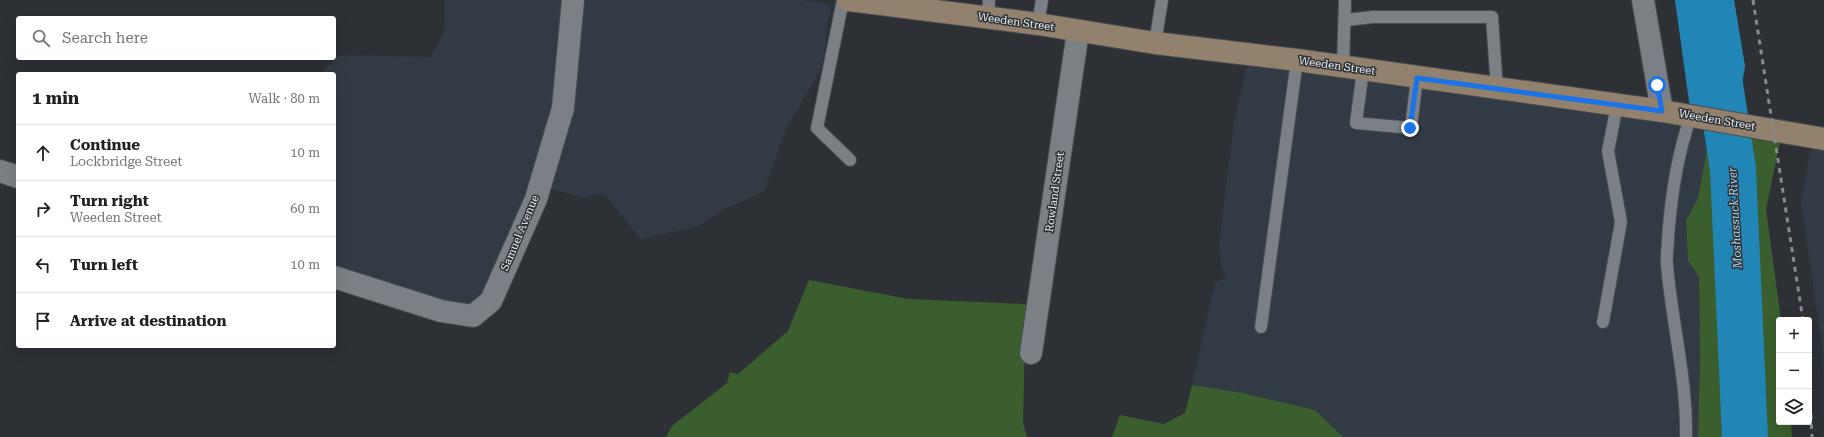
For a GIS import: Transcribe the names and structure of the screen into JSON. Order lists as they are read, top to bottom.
{
  "streets": {
    "main road": ["Weeden Street"],
    "street": ["Rowland Street", "Samuel Avenue"]
  },
  "crossings": [
    ["Weeden Street", "Rowland Street"]
  ],
  "water": ["Moshassuck River"],
  "page": {
    "search": "Search here",
    "heading": ["1 min", "Walk · 80 m"],
    "list": [
      ["Continue", "Lockbridge Street", "10 m"],
      ["Turn right", "Weeden Street", "60 m"],
      ["Turn left", "10 m"],
      "Arrive at destination"
    ],
    "map_buttons": ["+", "−"]
  }
}
